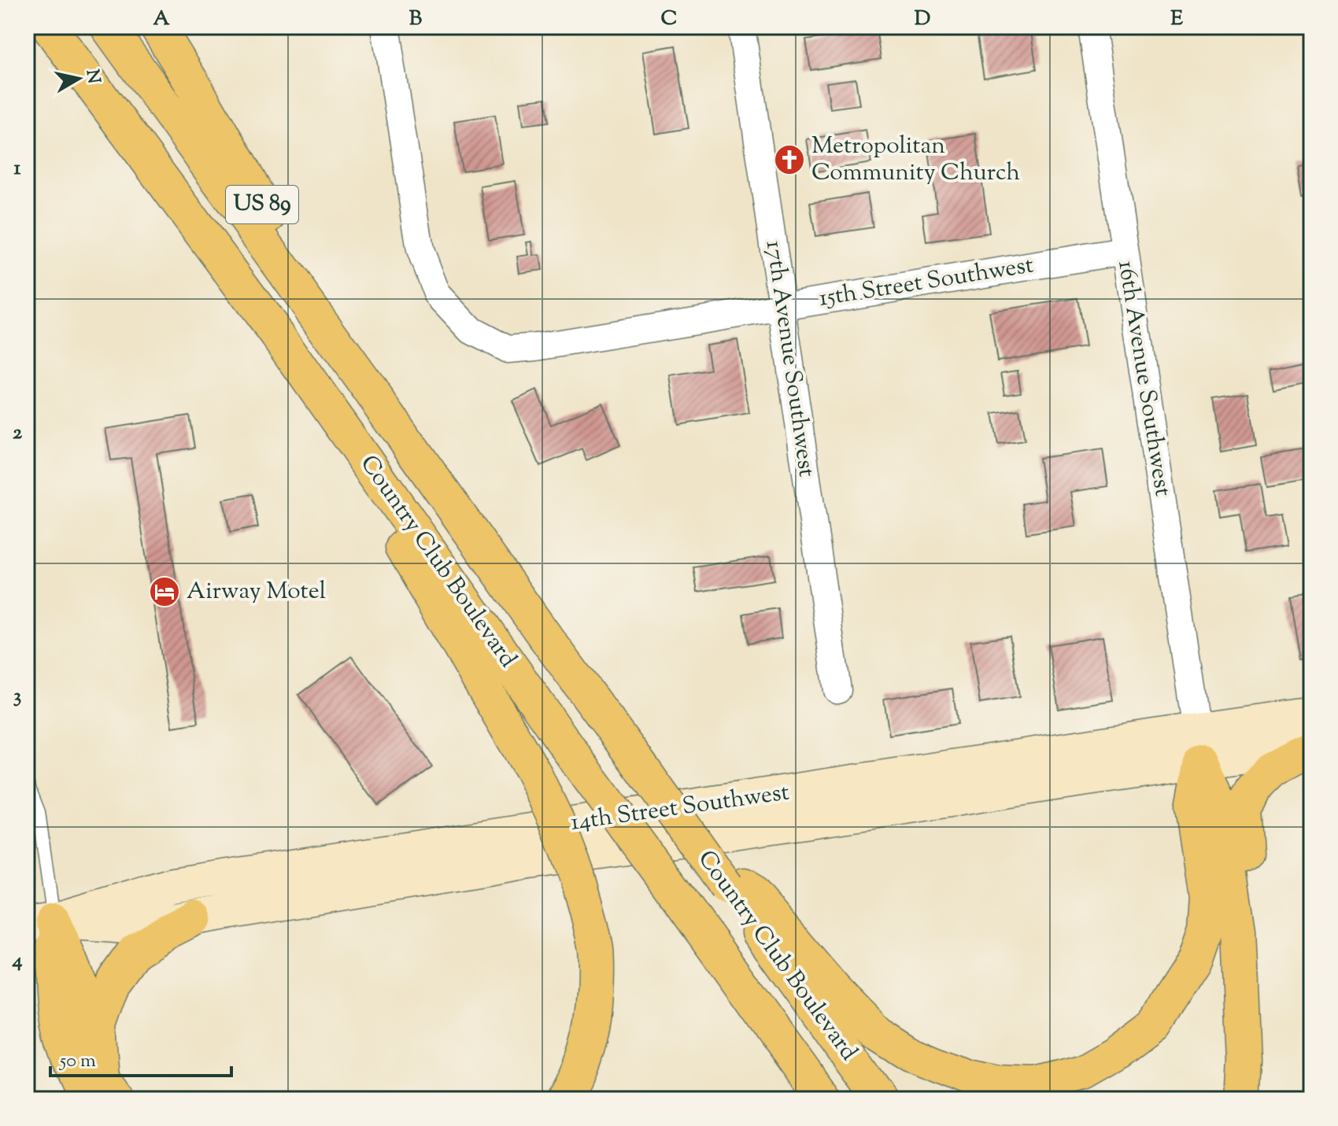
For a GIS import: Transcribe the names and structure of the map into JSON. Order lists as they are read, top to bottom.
{
  "streets": {
    "highway": ["US 89", "Country Club Boulevard"],
    "street": [
      "15th Street Southwest",
      "17th Avenue Southwest",
      "16th Avenue Southwest",
      "14th Street Southwest"
    ]
  },
  "crossings": [
    ["US 89", "Country Club Boulevard"],
    ["15th Street Southwest", "17th Avenue Southwest"],
    ["15th Street Southwest", "16th Avenue Southwest"],
    ["16th Avenue Southwest", "14th Street Southwest"]
  ],
  "places": {
    "church": ["Metropolitan Community Church"],
    "hotel": ["Airway Motel"]
  },
  "scale_bar": "50 m",
  "north": "right",
  "grid": {
    "columns": [
      "A",
      "B",
      "C",
      "D",
      "E"
    ],
    "rows": [
      "1",
      "2",
      "3",
      "4"
    ]
  }
}
